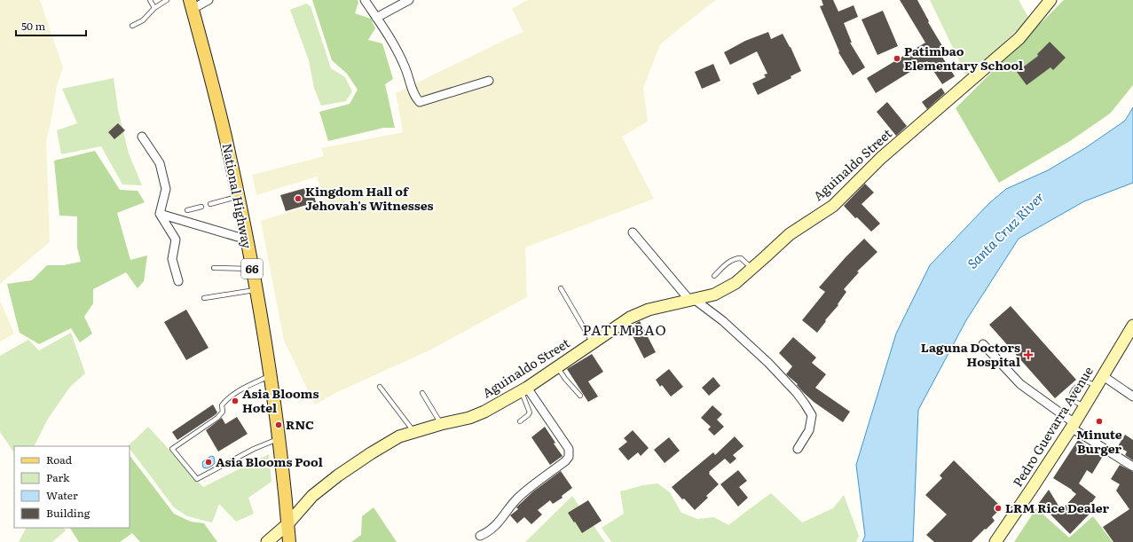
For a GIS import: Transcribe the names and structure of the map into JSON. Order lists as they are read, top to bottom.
{
  "streets": {
    "main road": ["National Highway", "66"],
    "street": ["Aguinaldo Street", "Pedro Guevarra Avenue"]
  },
  "crossings": [
    ["Aguinaldo Street", "National Highway"]
  ],
  "districts": ["PATIMBAO"],
  "water": ["Santa Cruz River"],
  "places": {
    "other": [
      "Patimbao Elementary School",
      "Kingdom Hall of Jehovah's Witnesses",
      "Asia Blooms Hotel",
      "Minute Burger",
      "RNC",
      "Asia Blooms Pool",
      "LRM Rice Dealer"
    ],
    "health": ["Laguna Doctors Hospital"]
  },
  "legend": [
    "Road",
    "Park",
    "Water",
    "Building"
  ],
  "scale_bar": "50 m"
}
